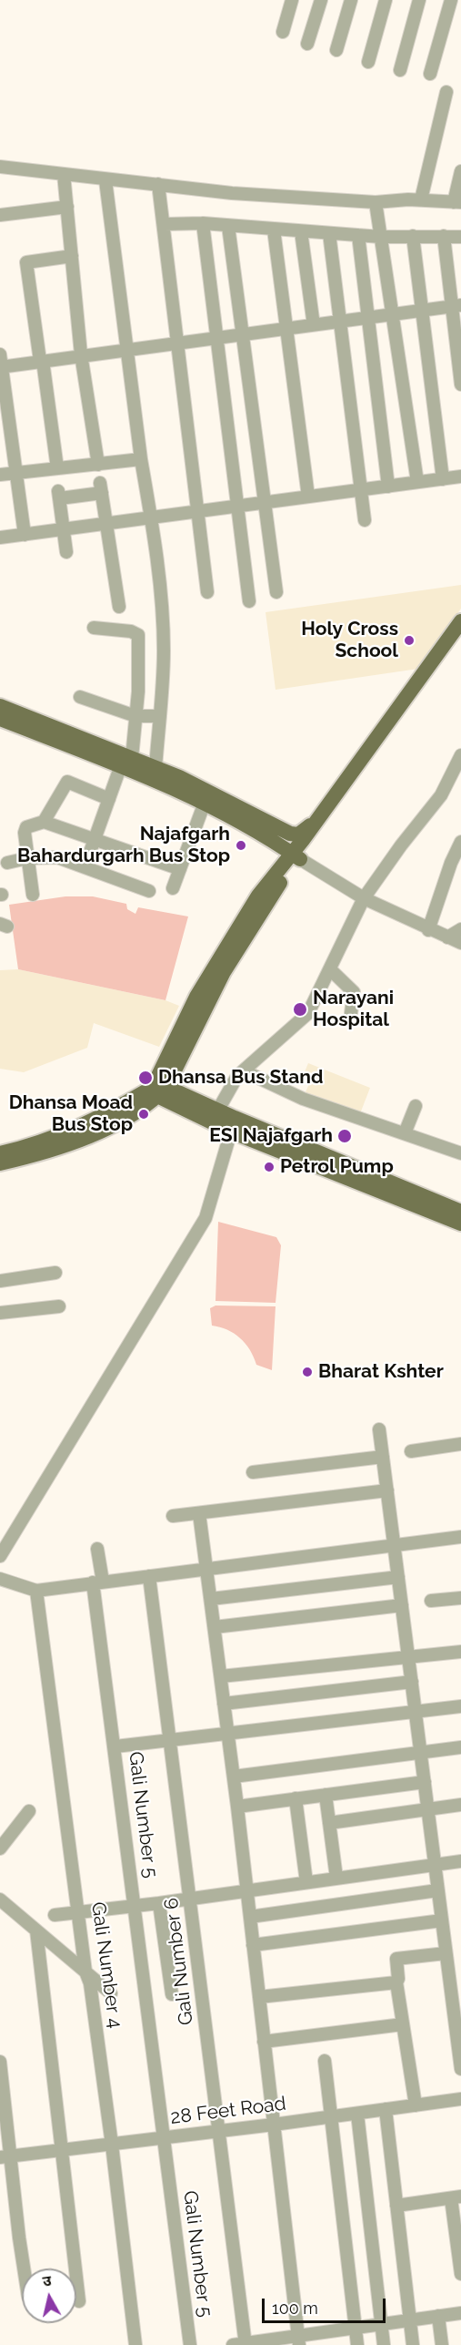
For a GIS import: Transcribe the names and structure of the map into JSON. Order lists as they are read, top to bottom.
{
  "streets": {
    "street": [
      "Gali Number 5",
      "Gali Number 6",
      "Gali Number 4",
      "28 Feet Road"
    ]
  },
  "crossings": [
    ["Gali Number 5", "28 Feet Road"],
    ["Gali Number 6", "28 Feet Road"],
    ["Gali Number 4", "28 Feet Road"]
  ],
  "places": [
    "Holy Cross School",
    "Najafgarh Bahardurgarh Bus Stop",
    "Narayani Hospital",
    "Dhansa Bus Stand",
    "Dhansa Moad Bus Stop",
    "ESI Najafgarh",
    "Petrol Pump",
    "Bharat Kshter"
  ],
  "scale_bar": "100 m",
  "north": "top"
}
